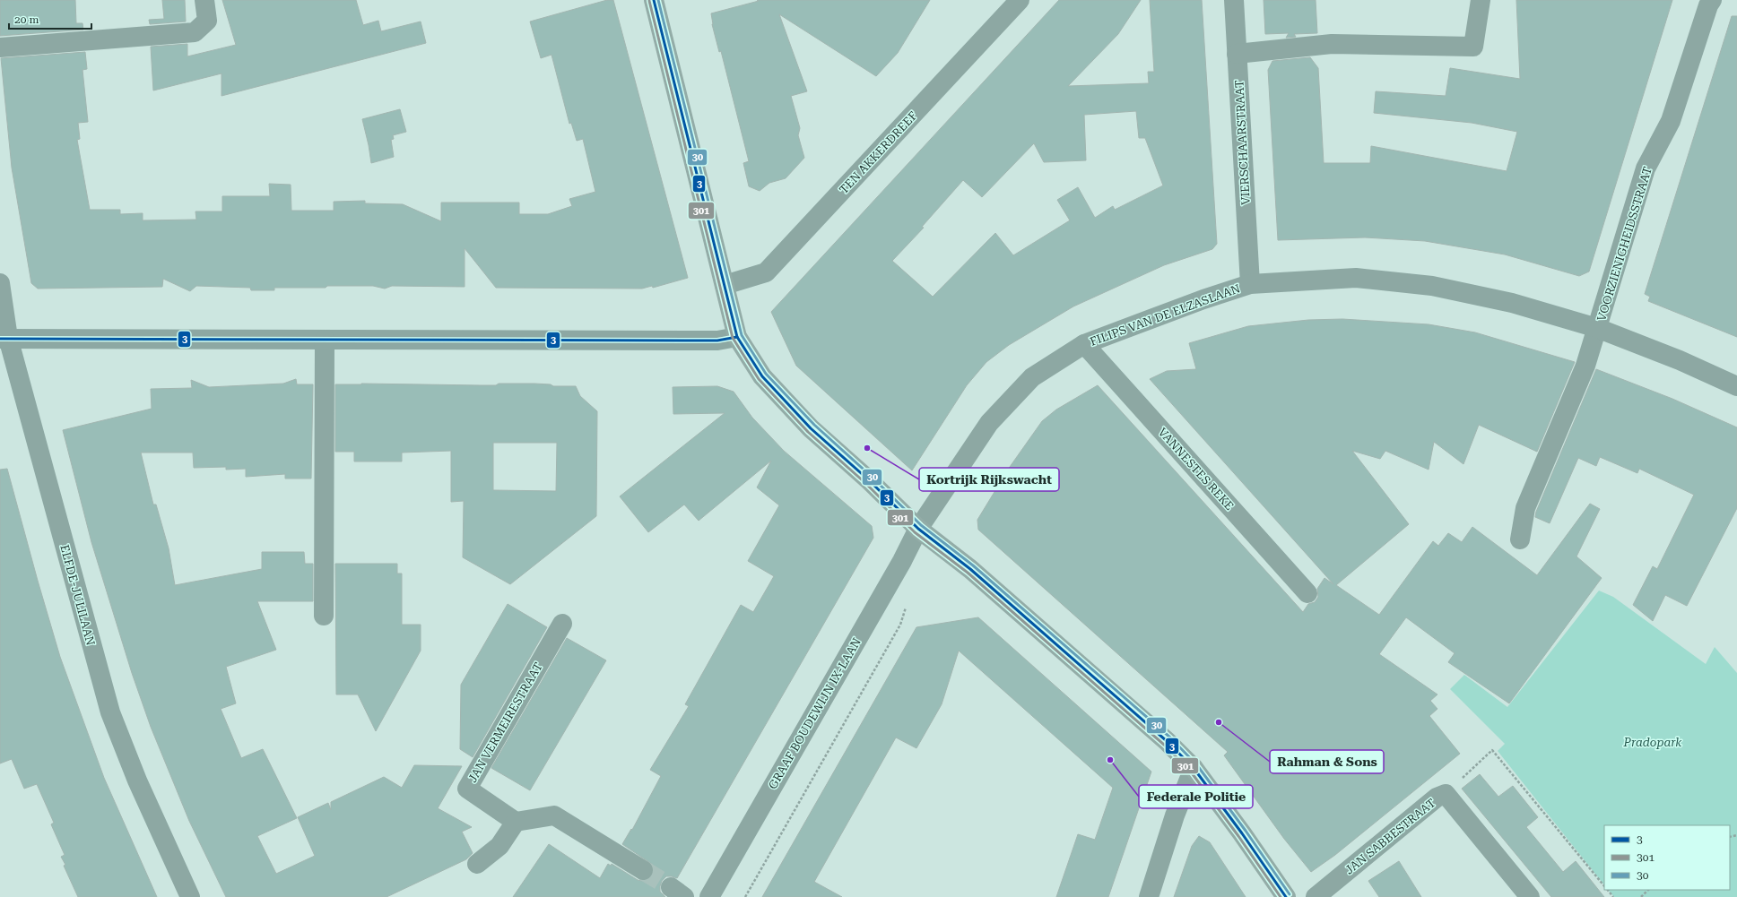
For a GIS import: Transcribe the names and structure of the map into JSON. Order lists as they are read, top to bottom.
{
  "streets": {
    "street": [
      "VIERSCHAARSTRAAT",
      "TEN AKKERDREEF",
      "VOORZIENIGHEIDSSTRAAT",
      "FILIPS VAN DE ELZASLAAN",
      "VANNESTES REKE",
      "ELFDE-JULILAAN",
      "GRAAF BOUDEWIJN IX-LAAN",
      "JAN VERMEIRESTRAAT",
      "JAN SABBESTRAAT"
    ]
  },
  "crossings": [
    ["VIERSCHAARSTRAAT", "FILIPS VAN DE ELZASLAAN"],
    ["VOORZIENIGHEIDSSTRAAT", "FILIPS VAN DE ELZASLAAN"],
    ["FILIPS VAN DE ELZASLAAN", "VANNESTES REKE"],
    ["FILIPS VAN DE ELZASLAAN", "GRAAF BOUDEWIJN IX-LAAN"]
  ],
  "parks": ["Pradopark"],
  "places": ["Kortrijk Rijkswacht", "Rahman & Sons", "Federale Politie"],
  "lines": ["transit line 3", "transit line 30", "transit line 301"],
  "legend": ["3", "301", "30"],
  "scale_bar": "20 m"
}
